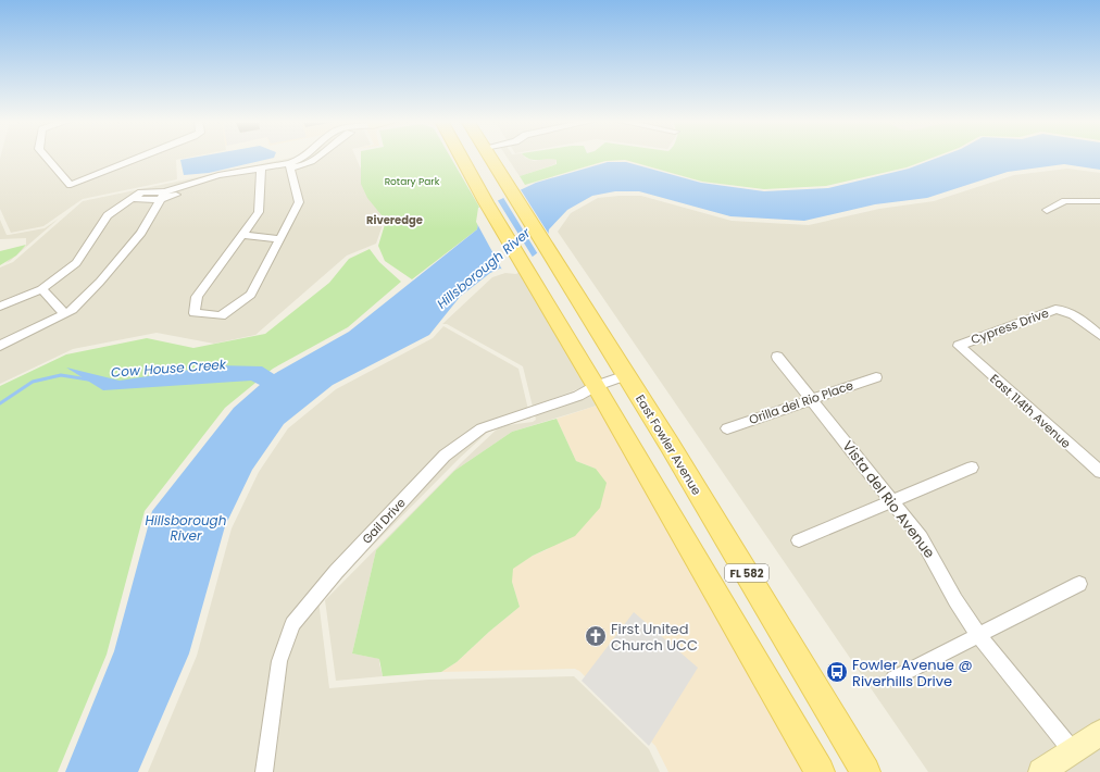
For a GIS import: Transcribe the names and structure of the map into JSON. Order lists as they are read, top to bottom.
{
  "streets": {
    "main road": ["East Fowler Avenue", "FL 582"],
    "street": [
      "Cypress Drive",
      "Orilla del Rio Place",
      "East 114th Avenue",
      "Vista del Rio Avenue",
      "Gail Drive"
    ]
  },
  "crossings": [
    ["Cypress Drive", "East 114th Avenue"],
    ["Orilla del Rio Place", "Vista del Rio Avenue"],
    ["East Fowler Avenue", "Gail Drive"],
    ["Gail Drive", "FL 582"]
  ],
  "districts": ["Riveredge"],
  "water": ["Hillsborough River", "Cow House Creek"],
  "parks": ["Rotary Park"],
  "places": {
    "church": ["First United Church UCC"],
    "bus stop": ["Fowler Avenue @ Riverhills Drive"]
  }
}
